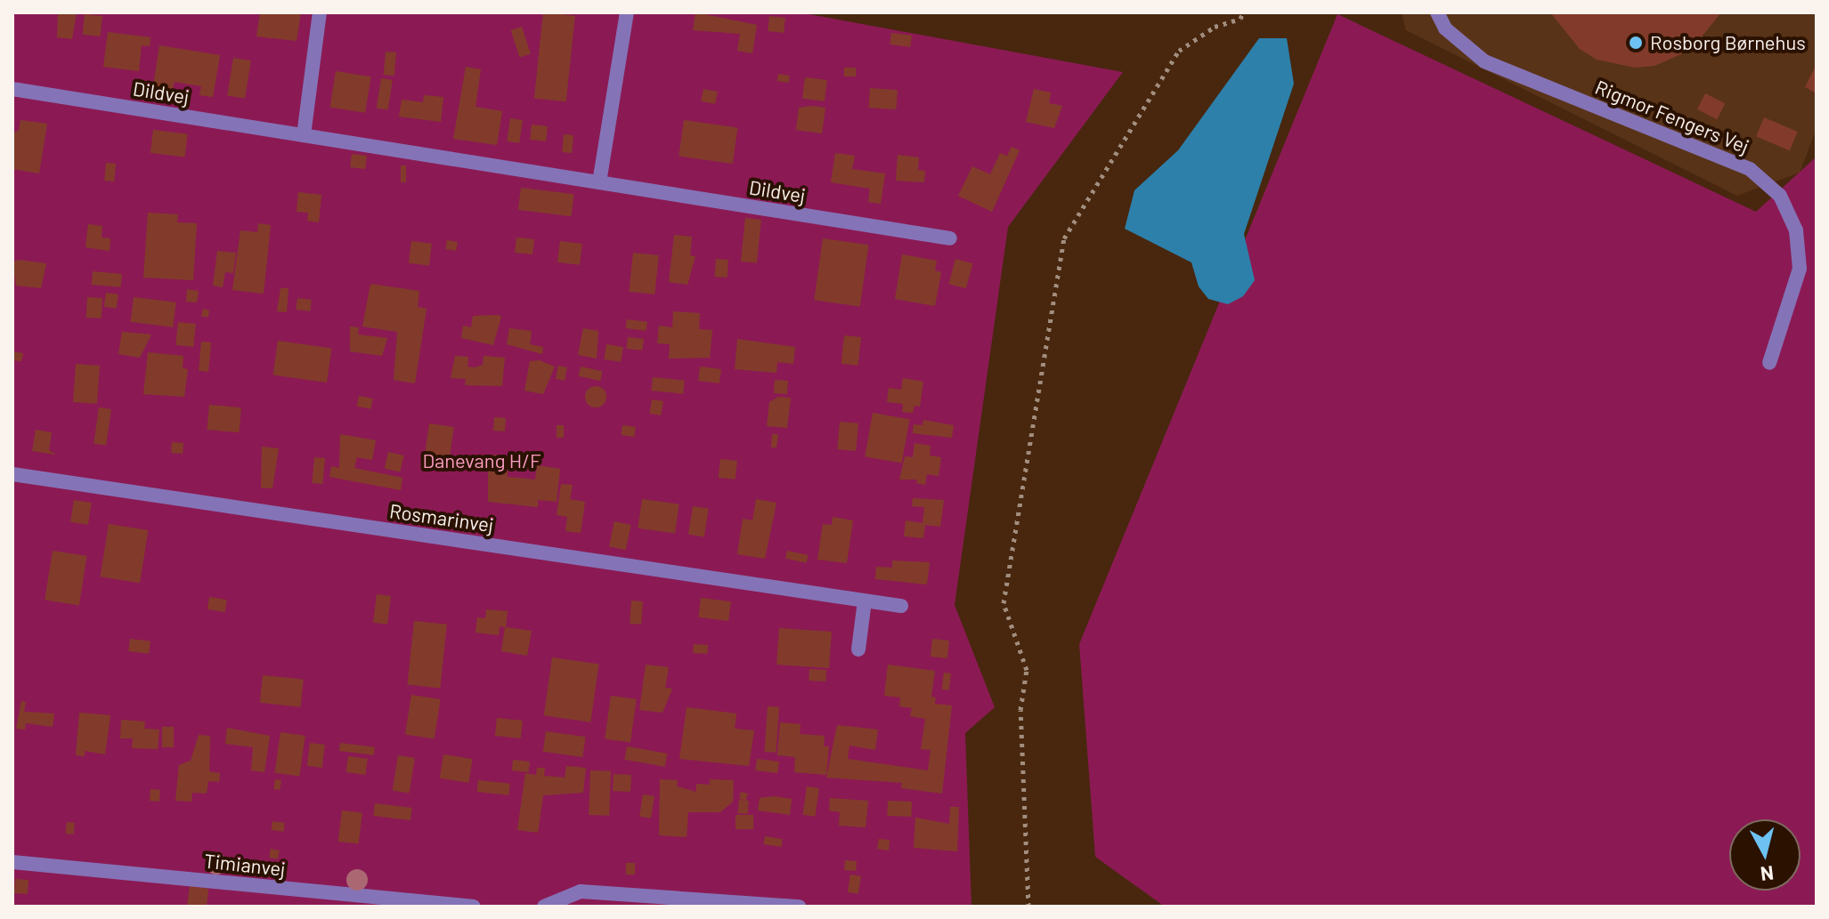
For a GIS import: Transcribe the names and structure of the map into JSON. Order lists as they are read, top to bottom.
{
  "streets": {
    "street": [
      "Dildvej",
      "Rigmor Fengers Vej",
      "Rosmarinvej",
      "Timianvej"
    ]
  },
  "parks": ["Danevang H/F"],
  "places": ["Rosborg Børnehus"],
  "north": "bottom"
}
